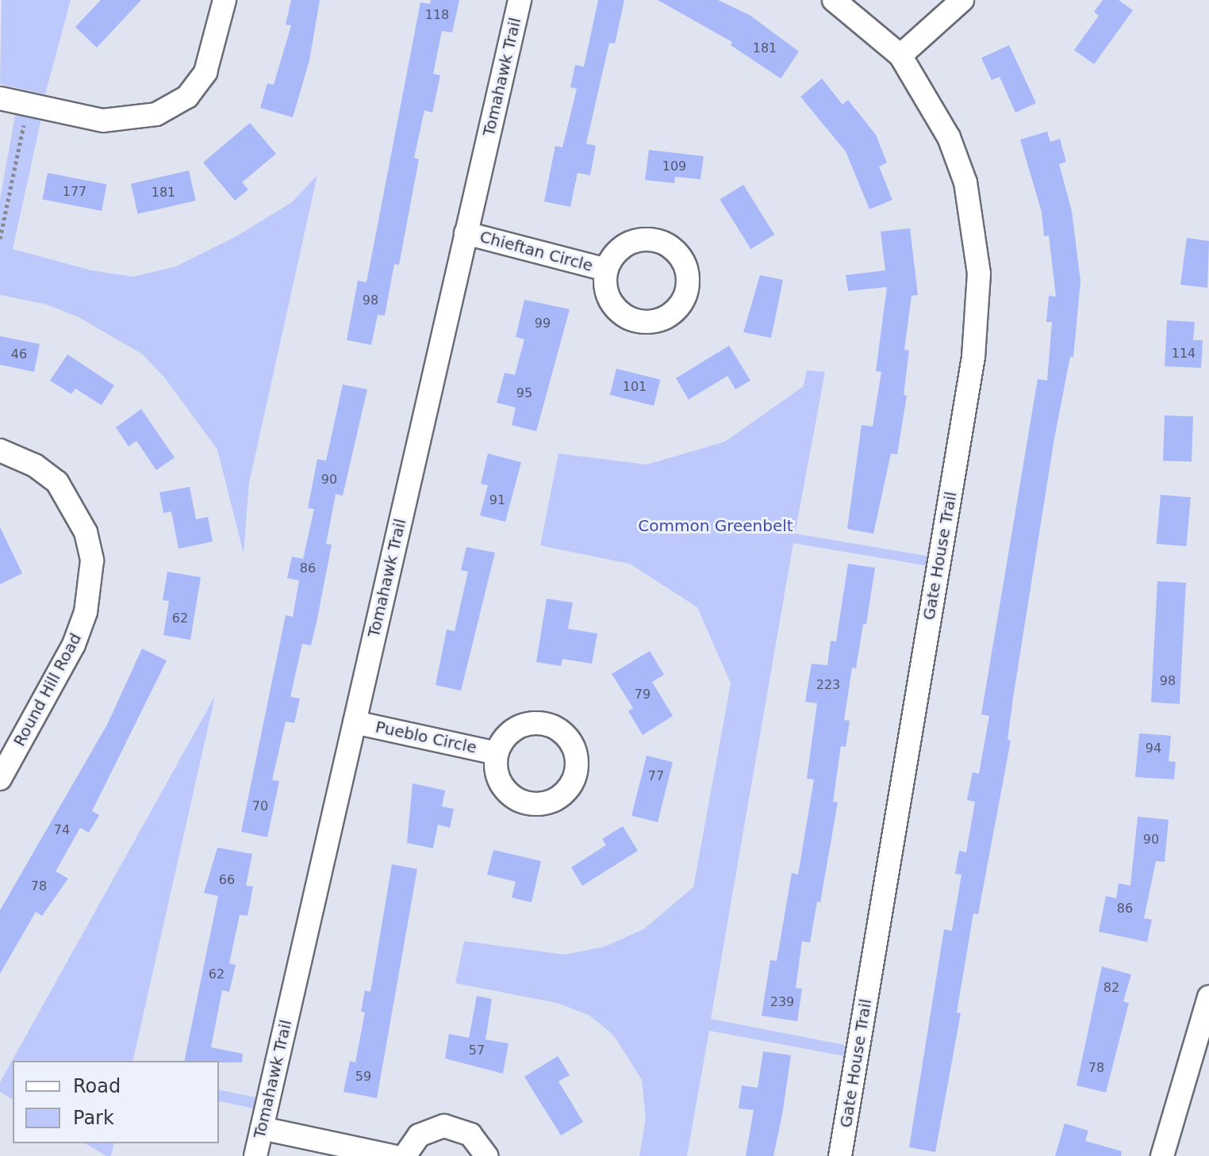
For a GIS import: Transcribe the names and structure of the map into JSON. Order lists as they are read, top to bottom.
{
  "streets": {
    "street": [
      "Tomahawk Trail",
      "Chieftan Circle",
      "Gate House Trail",
      "Round Hill Road",
      "Pueblo Circle"
    ]
  },
  "crossings": [
    ["Tomahawk Trail", "Chieftan Circle"],
    ["Tomahawk Trail", "Pueblo Circle"]
  ],
  "parks": ["Common Greenbelt"],
  "house_numbers": [
    "118",
    "181",
    "109",
    "177",
    "181",
    "98",
    "99",
    "114",
    "46",
    "101",
    "95",
    "90",
    "91",
    "86",
    "62",
    "98",
    "223",
    "79",
    "94",
    "77",
    "70",
    "74",
    "90",
    "66",
    "78",
    "86",
    "62",
    "82",
    "239",
    "57",
    "78",
    "59"
  ],
  "legend": ["Road", "Park"]
}
